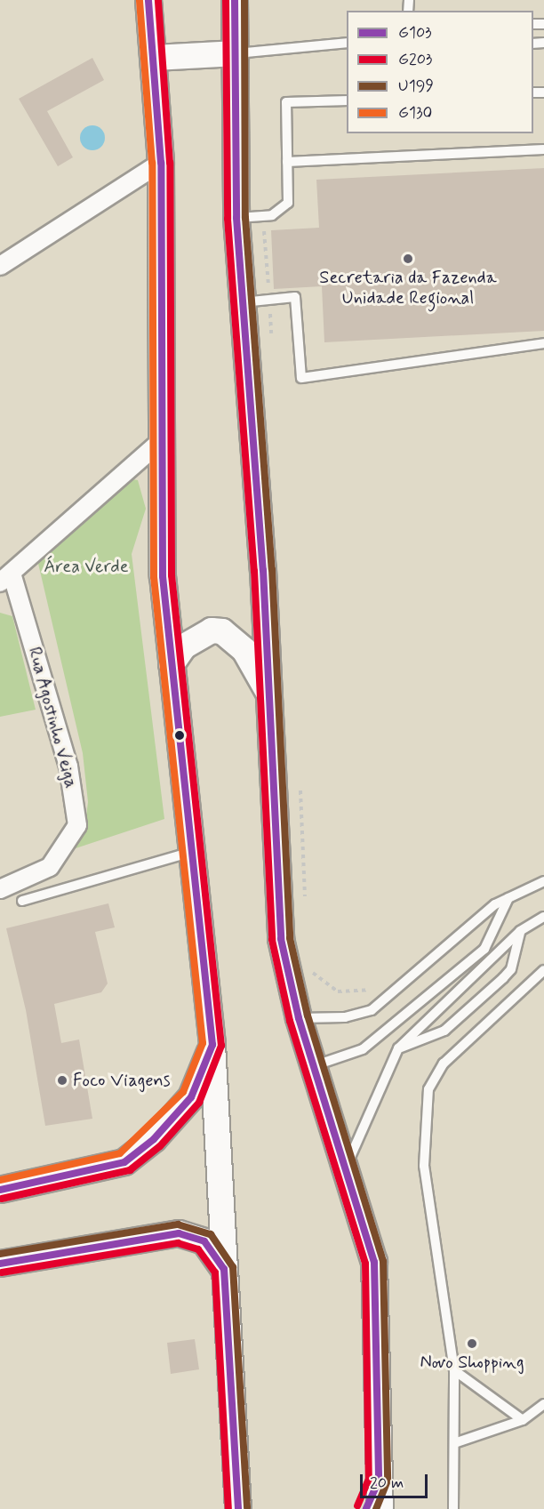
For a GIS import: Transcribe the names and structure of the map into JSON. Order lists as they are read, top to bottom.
{
  "streets": {
    "street": ["Rua Agostinho Veiga"]
  },
  "parks": ["Área Verde"],
  "places": ["Secretaria da Fazenda Unidade Regional", "Foco Viagens", "Novo Shopping"],
  "lines": [
    "transit line G103",
    "transit line G203",
    "transit line U199",
    "transit line G130"
  ],
  "legend": [
    "G103",
    "G203",
    "U199",
    "G130"
  ],
  "scale_bar": "20 m"
}
